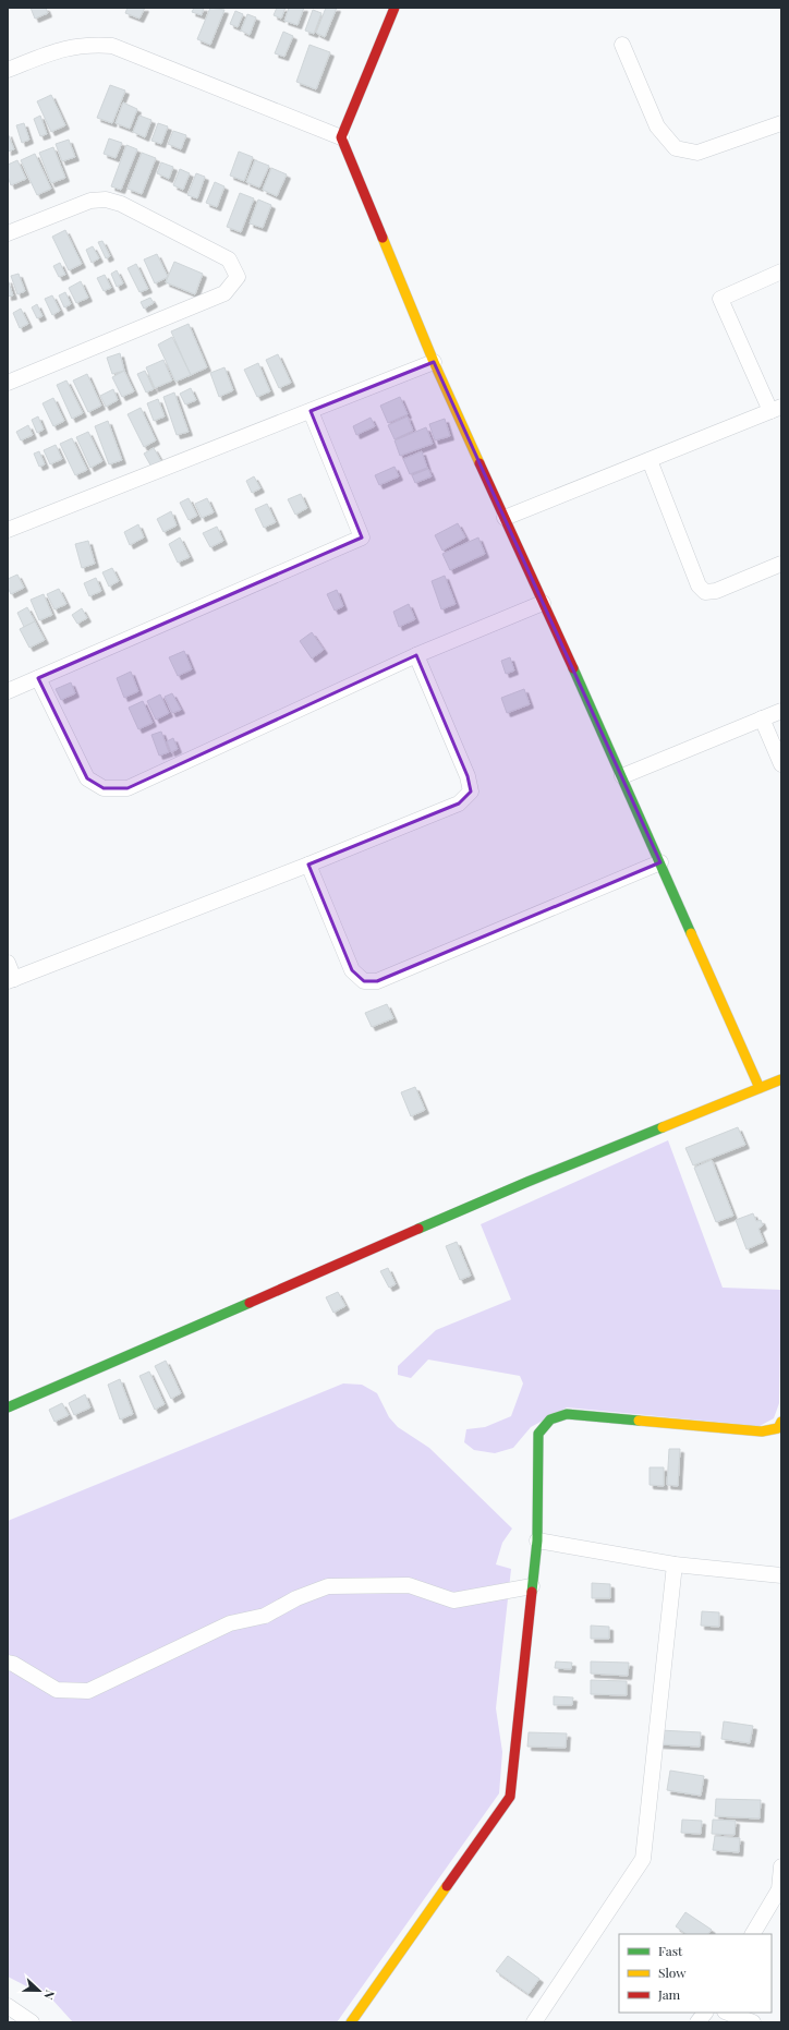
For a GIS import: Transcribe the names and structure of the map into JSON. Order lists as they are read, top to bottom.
{
  "legend": ["Fast", "Slow", "Jam"],
  "north": "right"
}
